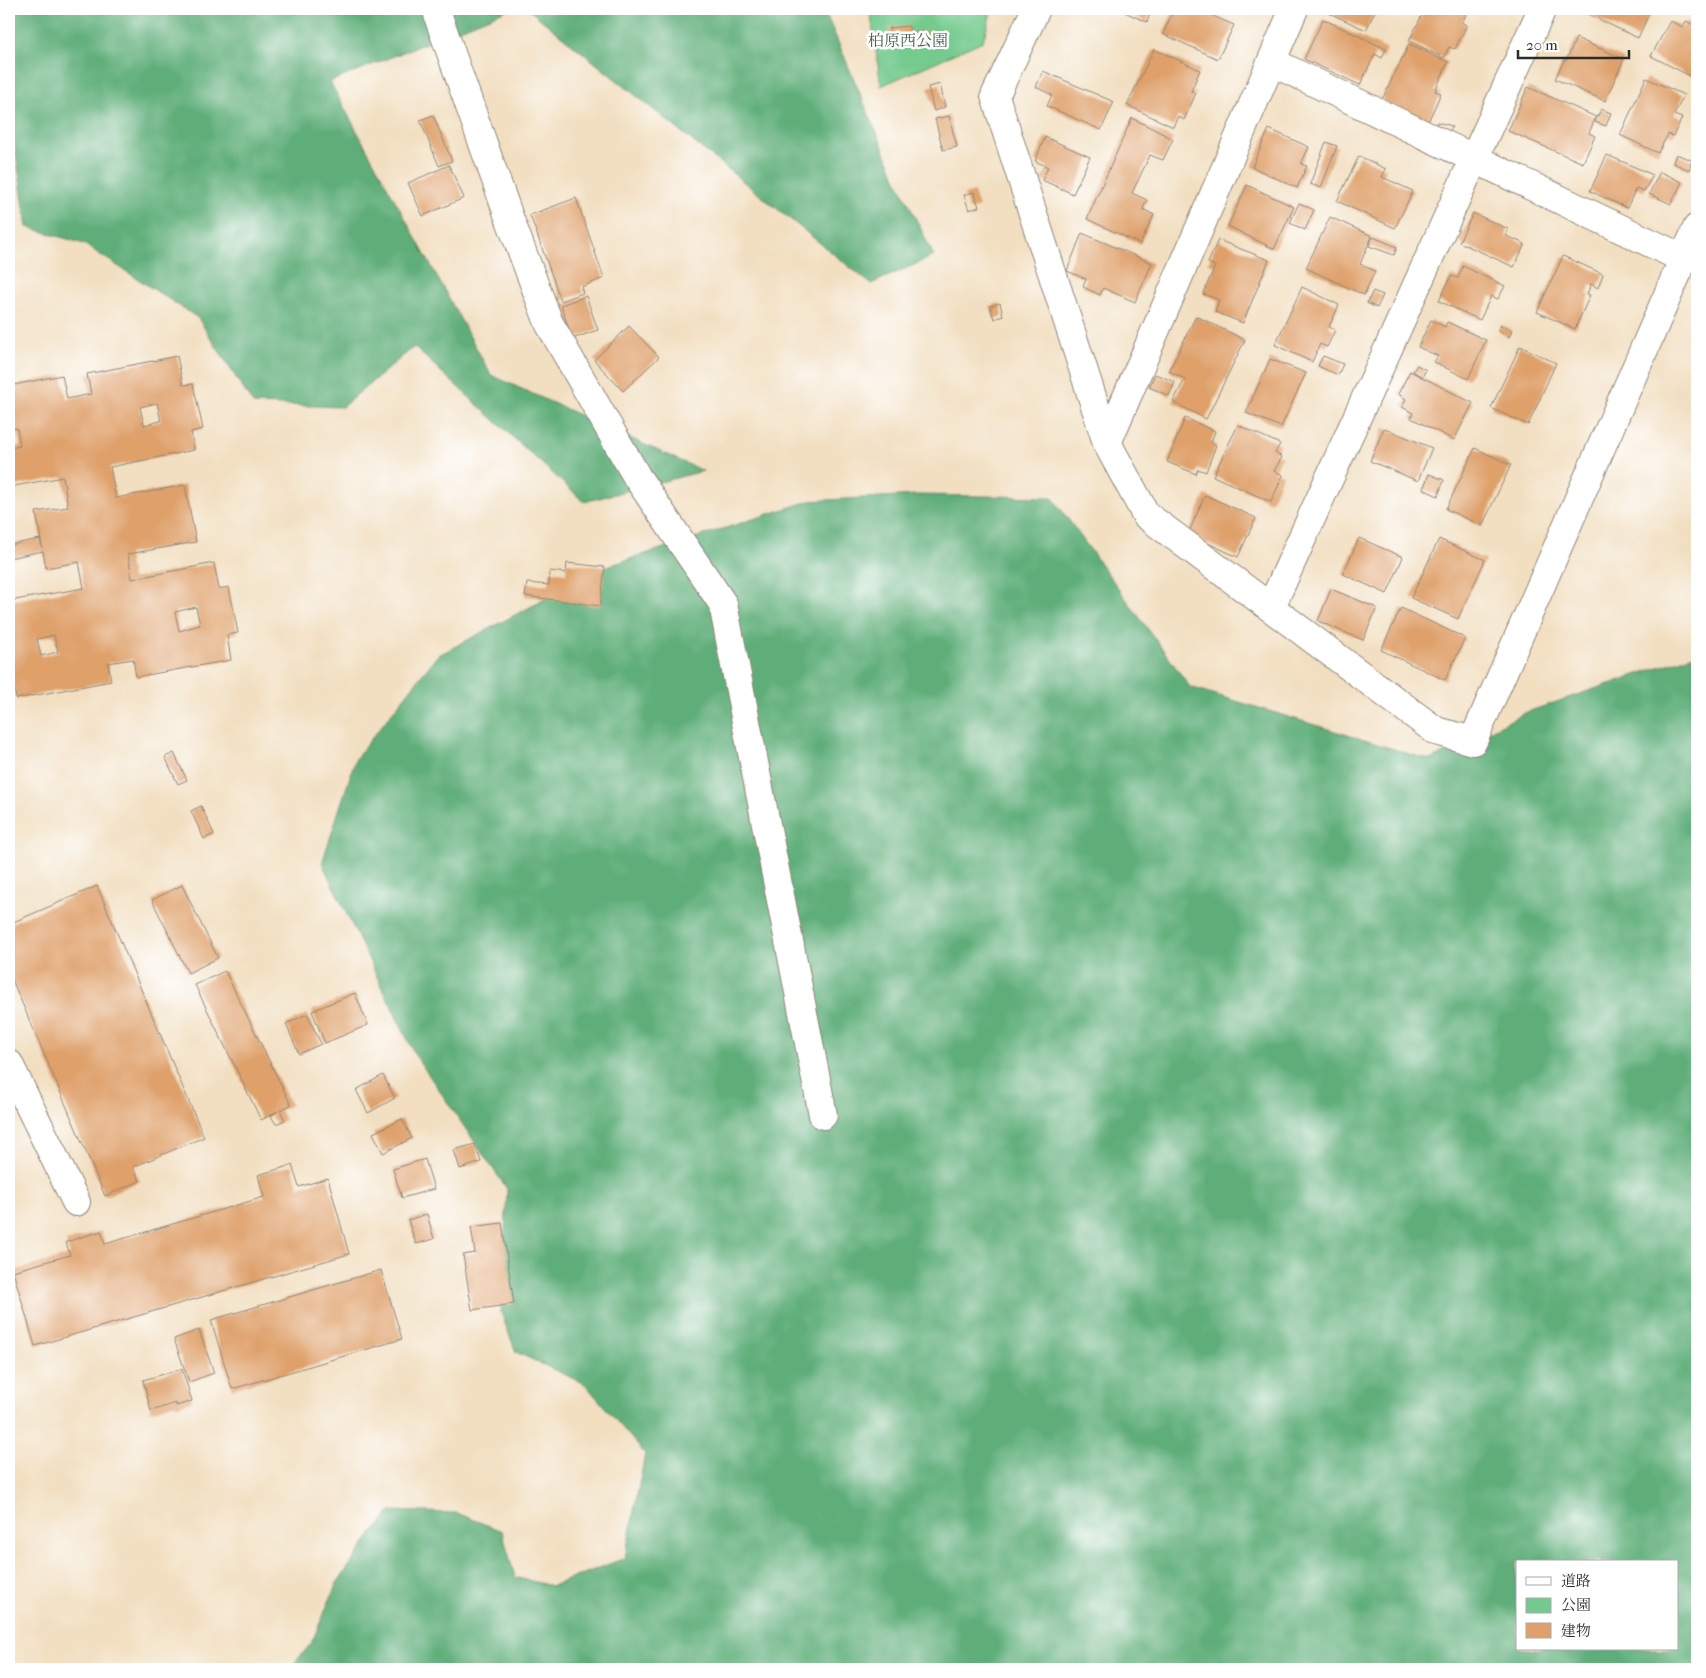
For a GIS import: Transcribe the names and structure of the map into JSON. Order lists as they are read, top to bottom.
{
  "parks": ["柏原西公園"],
  "legend": ["道路", "公園", "建物"],
  "scale_bar": "20 m"
}
